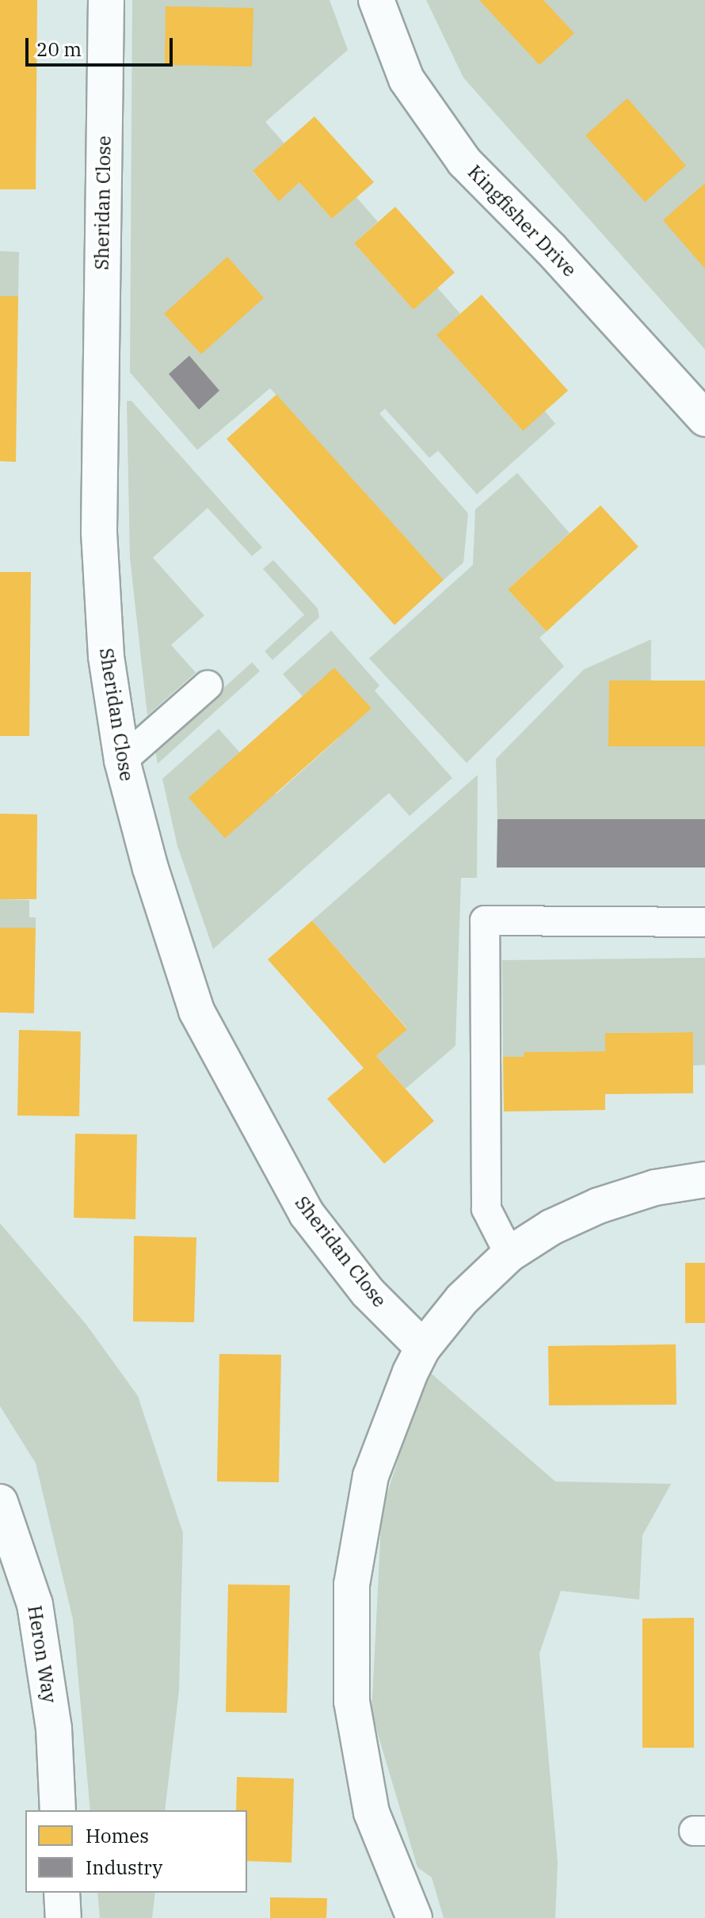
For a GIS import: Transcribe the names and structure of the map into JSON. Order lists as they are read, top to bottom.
{
  "streets": {
    "street": ["Sheridan Close", "Kingfisher Drive", "Heron Way"]
  },
  "legend": ["Homes", "Industry"],
  "scale_bar": "20 m"
}
